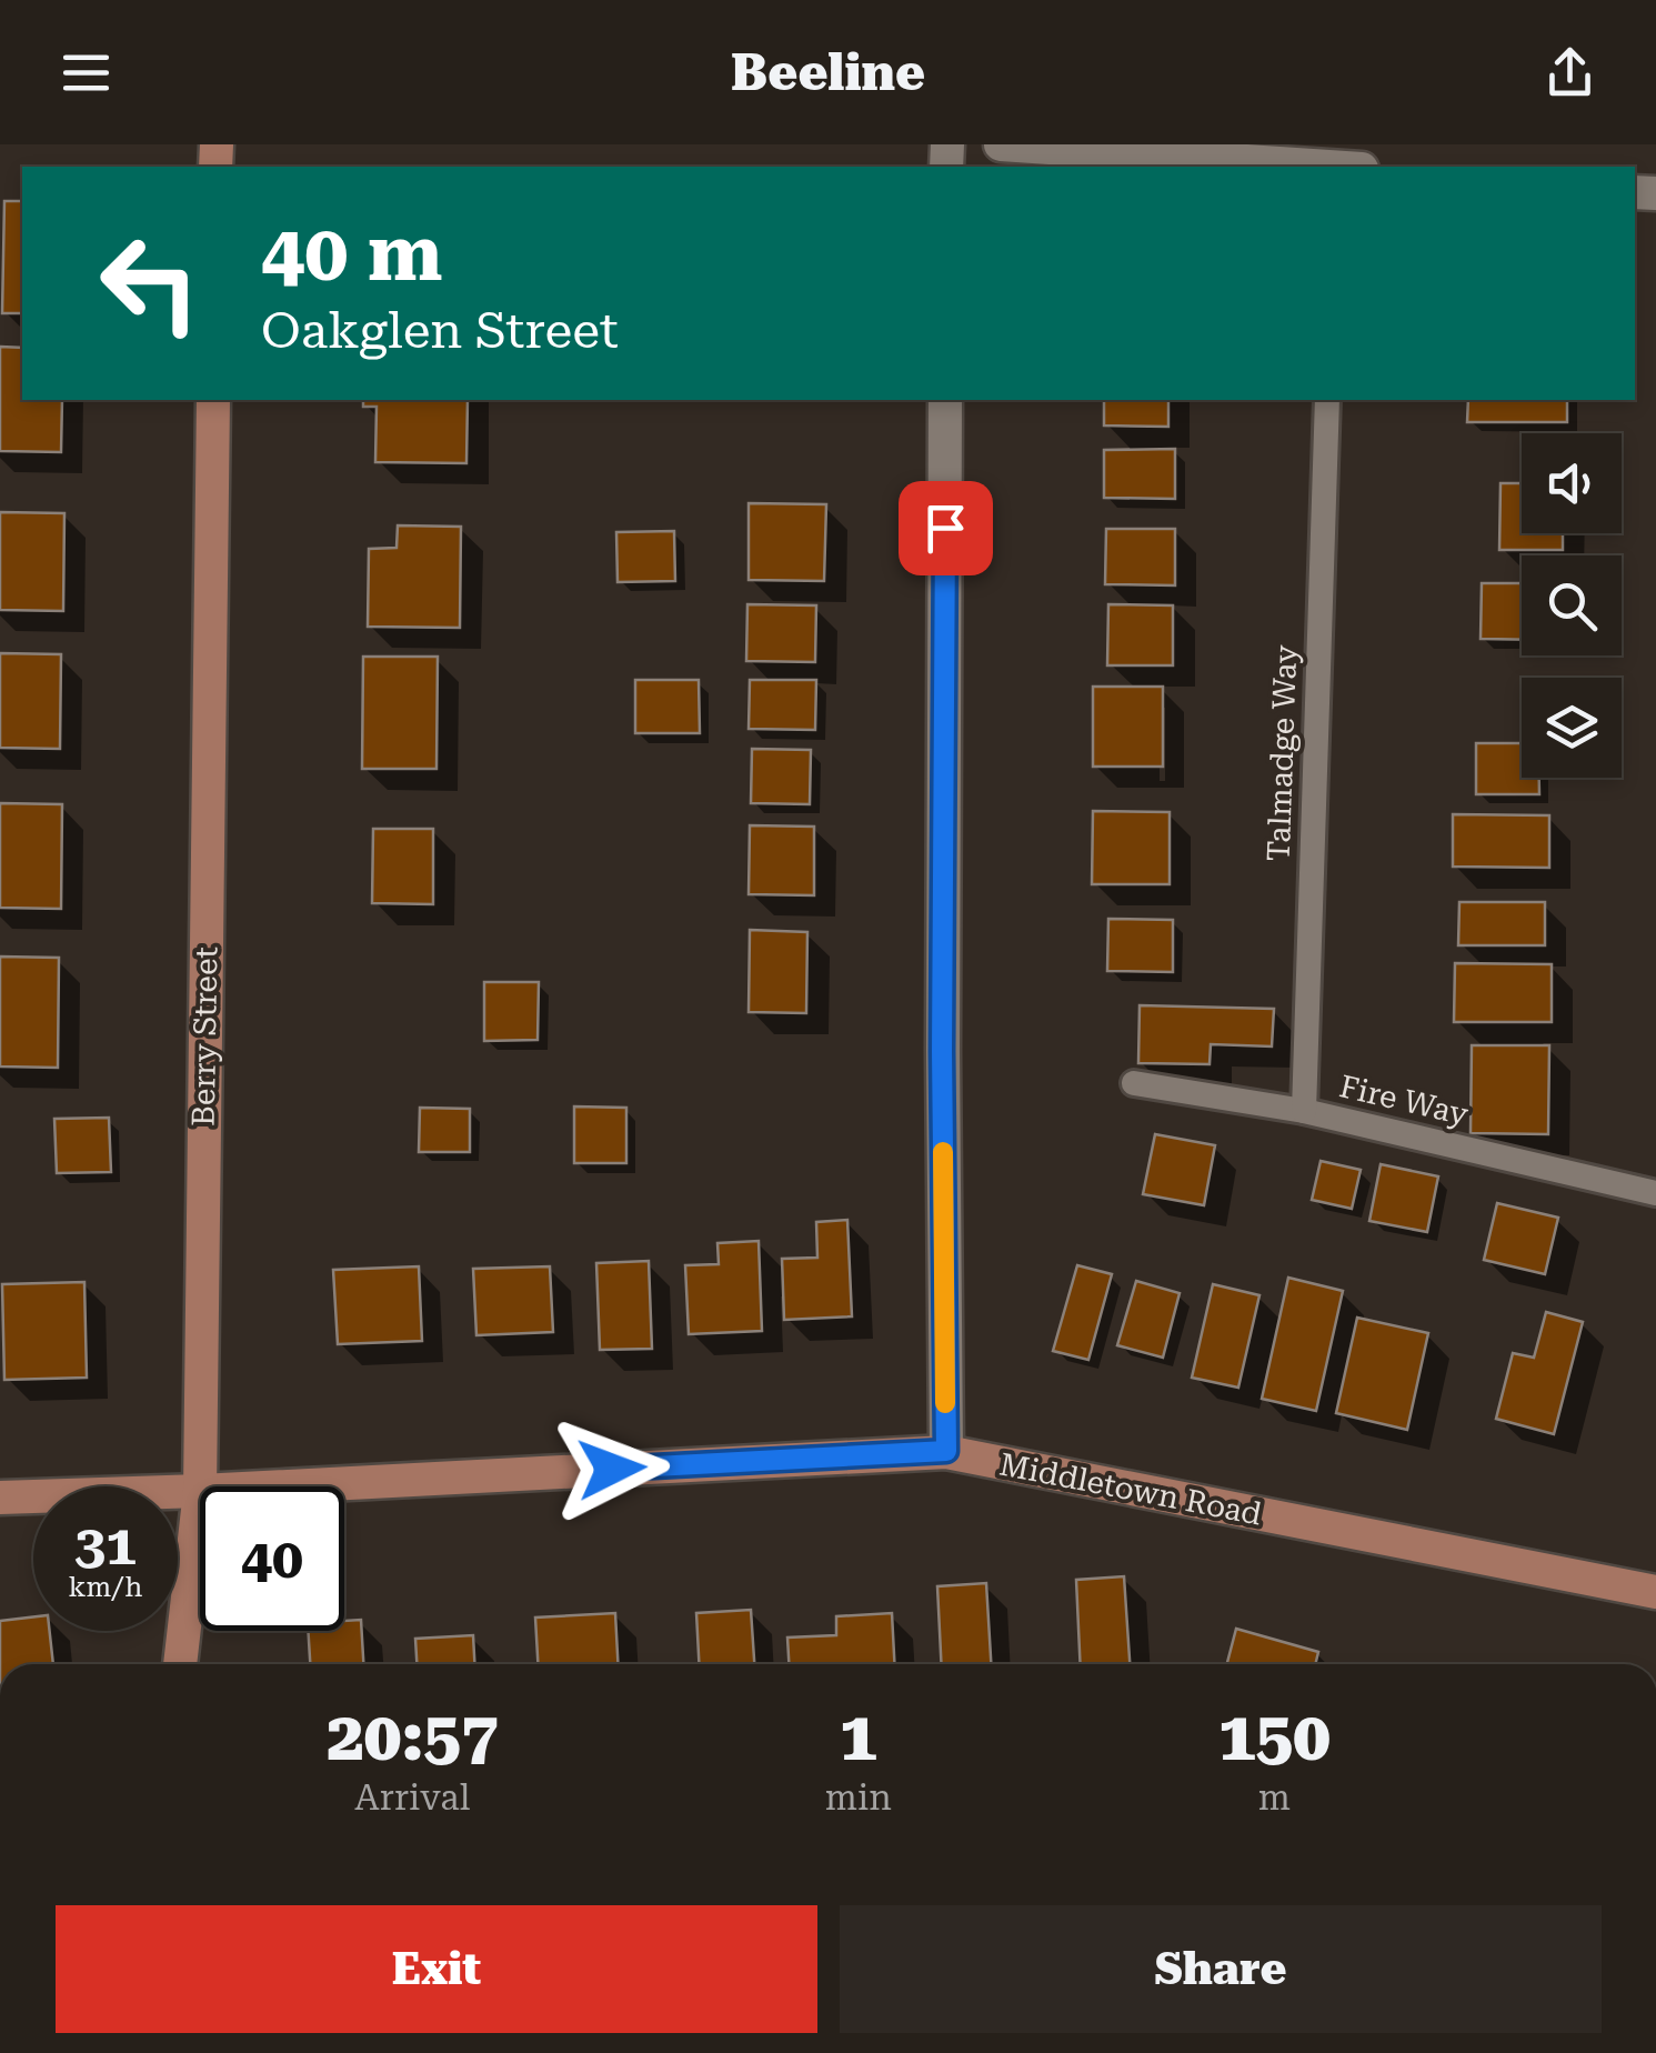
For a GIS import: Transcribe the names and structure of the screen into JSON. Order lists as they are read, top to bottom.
{
  "streets": {
    "street": ["Berry Street", "Middletown Road"],
    "lane": ["Talmadge Way", "Fire Way"]
  },
  "crossings": [
    ["Talmadge Way", "Fire Way"],
    ["Berry Street", "Middletown Road"]
  ],
  "page": {
    "header": "Beeline",
    "turn": ["40 m", "Oakglen Street"],
    "speed": "31 km/h",
    "limit": "40",
    "eta": [
      "20:57",
      "Arrival",
      "1",
      "min",
      "150",
      "m"
    ],
    "buttons": ["Exit", "Share"]
  }
}
